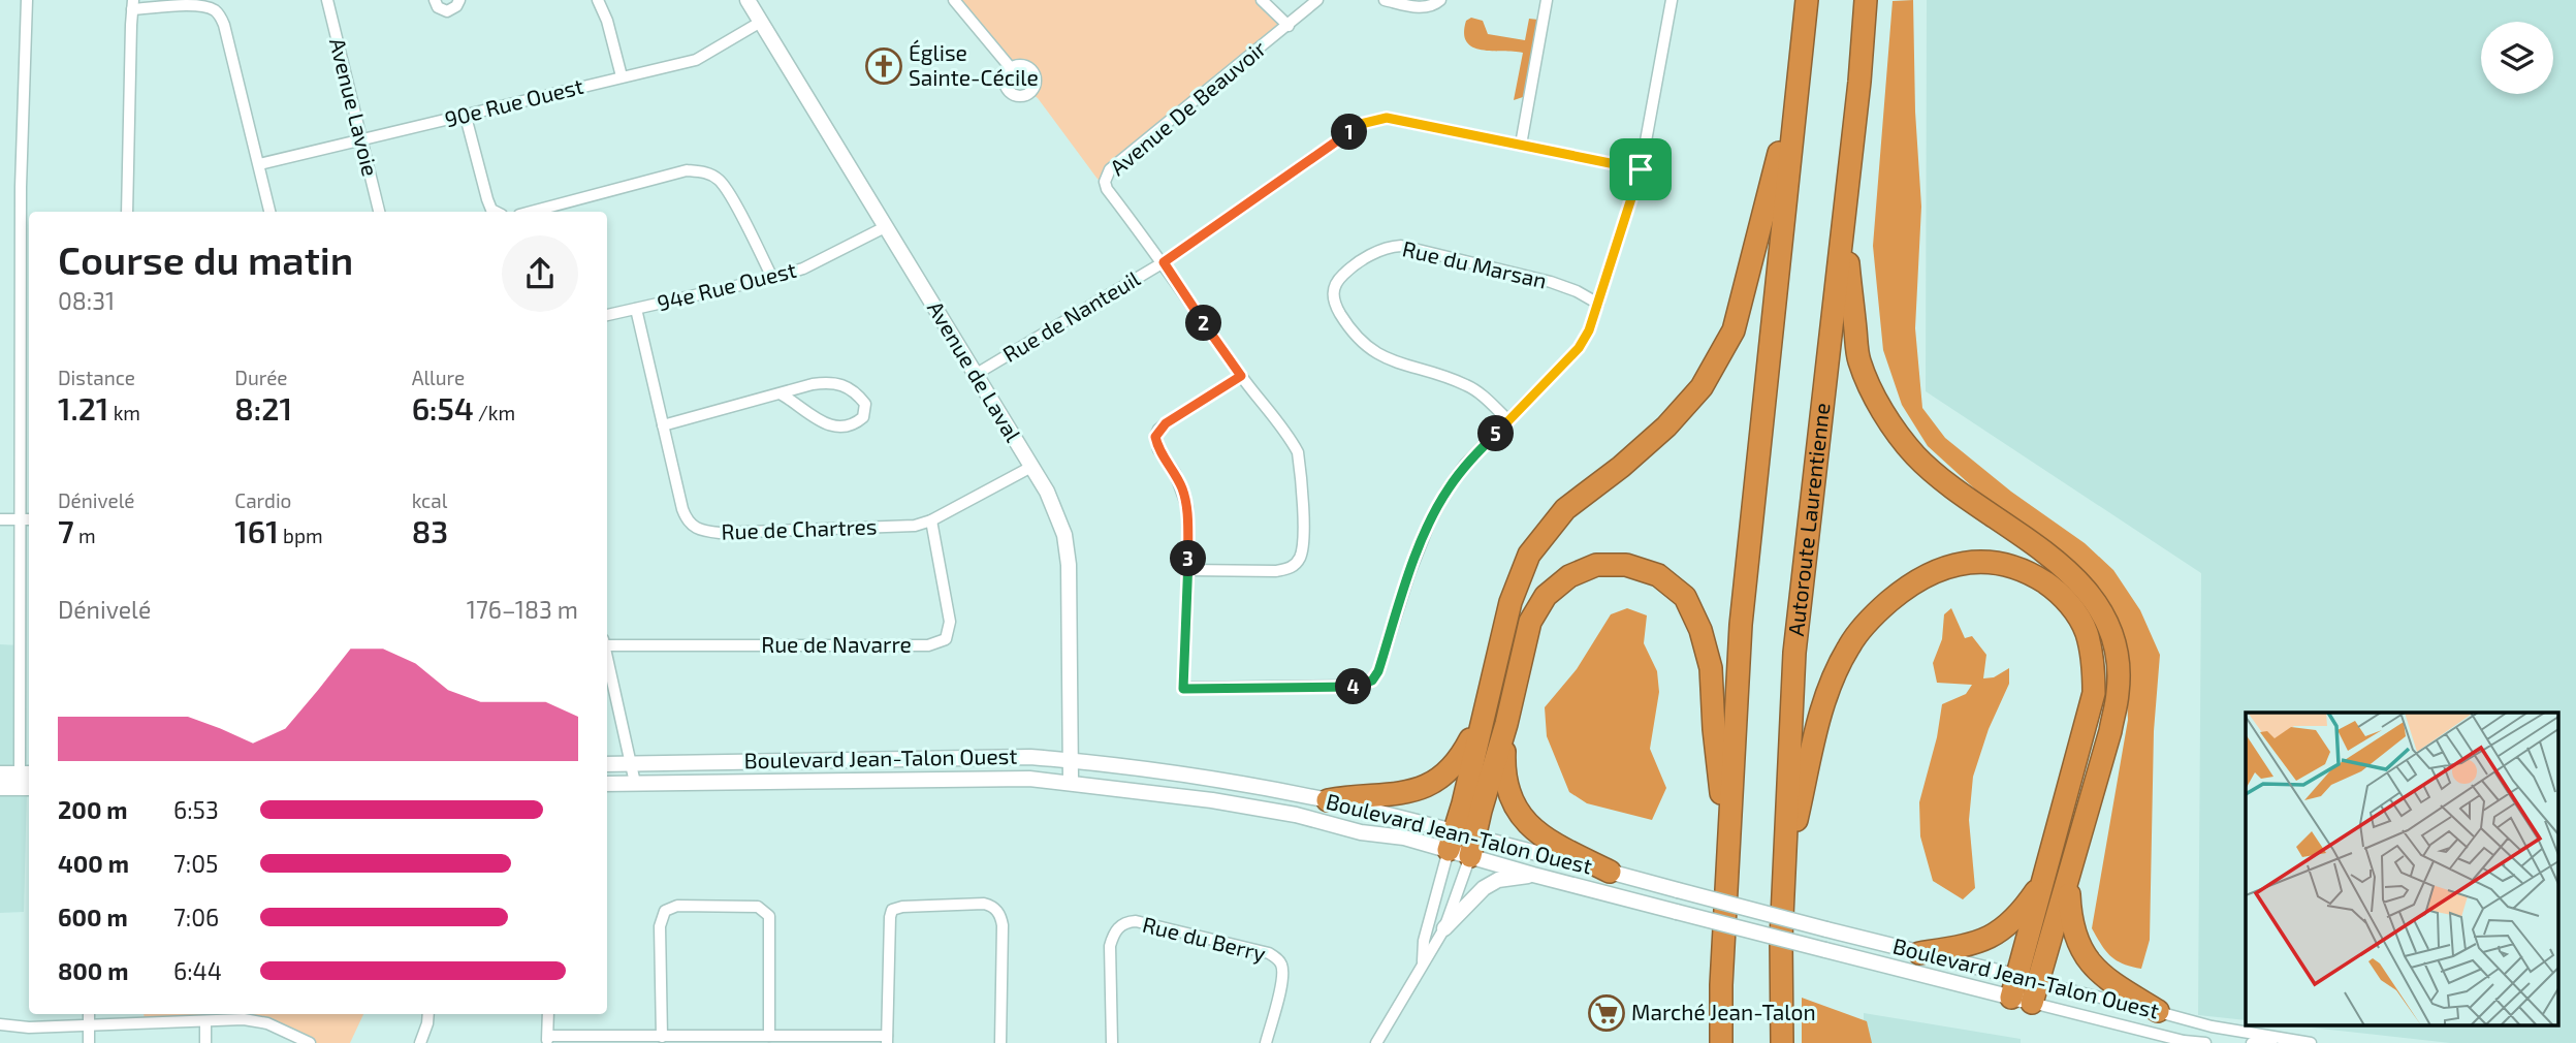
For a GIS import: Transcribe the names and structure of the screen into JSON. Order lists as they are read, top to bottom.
{
  "streets": {
    "highway": ["Autoroute Laurentienne"],
    "street": [
      "90e Rue Ouest",
      "Avenue Lavoie",
      "Avenue De Beauvoir",
      "Rue du Marsan",
      "94e Rue Ouest",
      "Rue de Nanteuil",
      "Avenue de Laval",
      "Rue de Chartres",
      "Rue de Navarre",
      "Boulevard Jean-Talon Ouest",
      "Rue du Berry"
    ]
  },
  "crossings": [
    ["90e Rue Ouest", "Avenue Lavoie"],
    ["90e Rue Ouest", "Avenue de Laval"],
    ["Avenue De Beauvoir", "Rue de Nanteuil"],
    ["94e Rue Ouest", "Avenue de Laval"],
    ["94e Rue Ouest", "Rue de Chartres"],
    ["Rue de Nanteuil", "Avenue de Laval"],
    ["Avenue de Laval", "Rue de Chartres"],
    ["Avenue de Laval", "Boulevard Jean-Talon Ouest"],
    ["Rue de Chartres", "Rue de Navarre"]
  ],
  "places": {
    "church": ["Église Sainte-Cécile"],
    "supermarket": ["Marché Jean-Talon"]
  },
  "page": {
    "pins": [
      "1",
      "2",
      "5",
      "3",
      "4"
    ],
    "heading": ["Course du matin", "08:31"],
    "stats": [
      ["Distance", "1.21 km"],
      ["Durée", "8:21"],
      ["Allure", "6:54 /km"],
      ["Dénivelé", "7 m"],
      ["Cardio", "161 bpm"],
      ["kcal", "83"]
    ],
    "chart": ["Dénivelé", "176–183 m"],
    "list": [
      {
        "name": "200 m",
        "note": "6:53"
      },
      {
        "name": "400 m",
        "note": "7:05"
      },
      {
        "name": "600 m",
        "note": "7:06"
      },
      {
        "name": "800 m",
        "note": "6:44"
      }
    ]
  }
}
